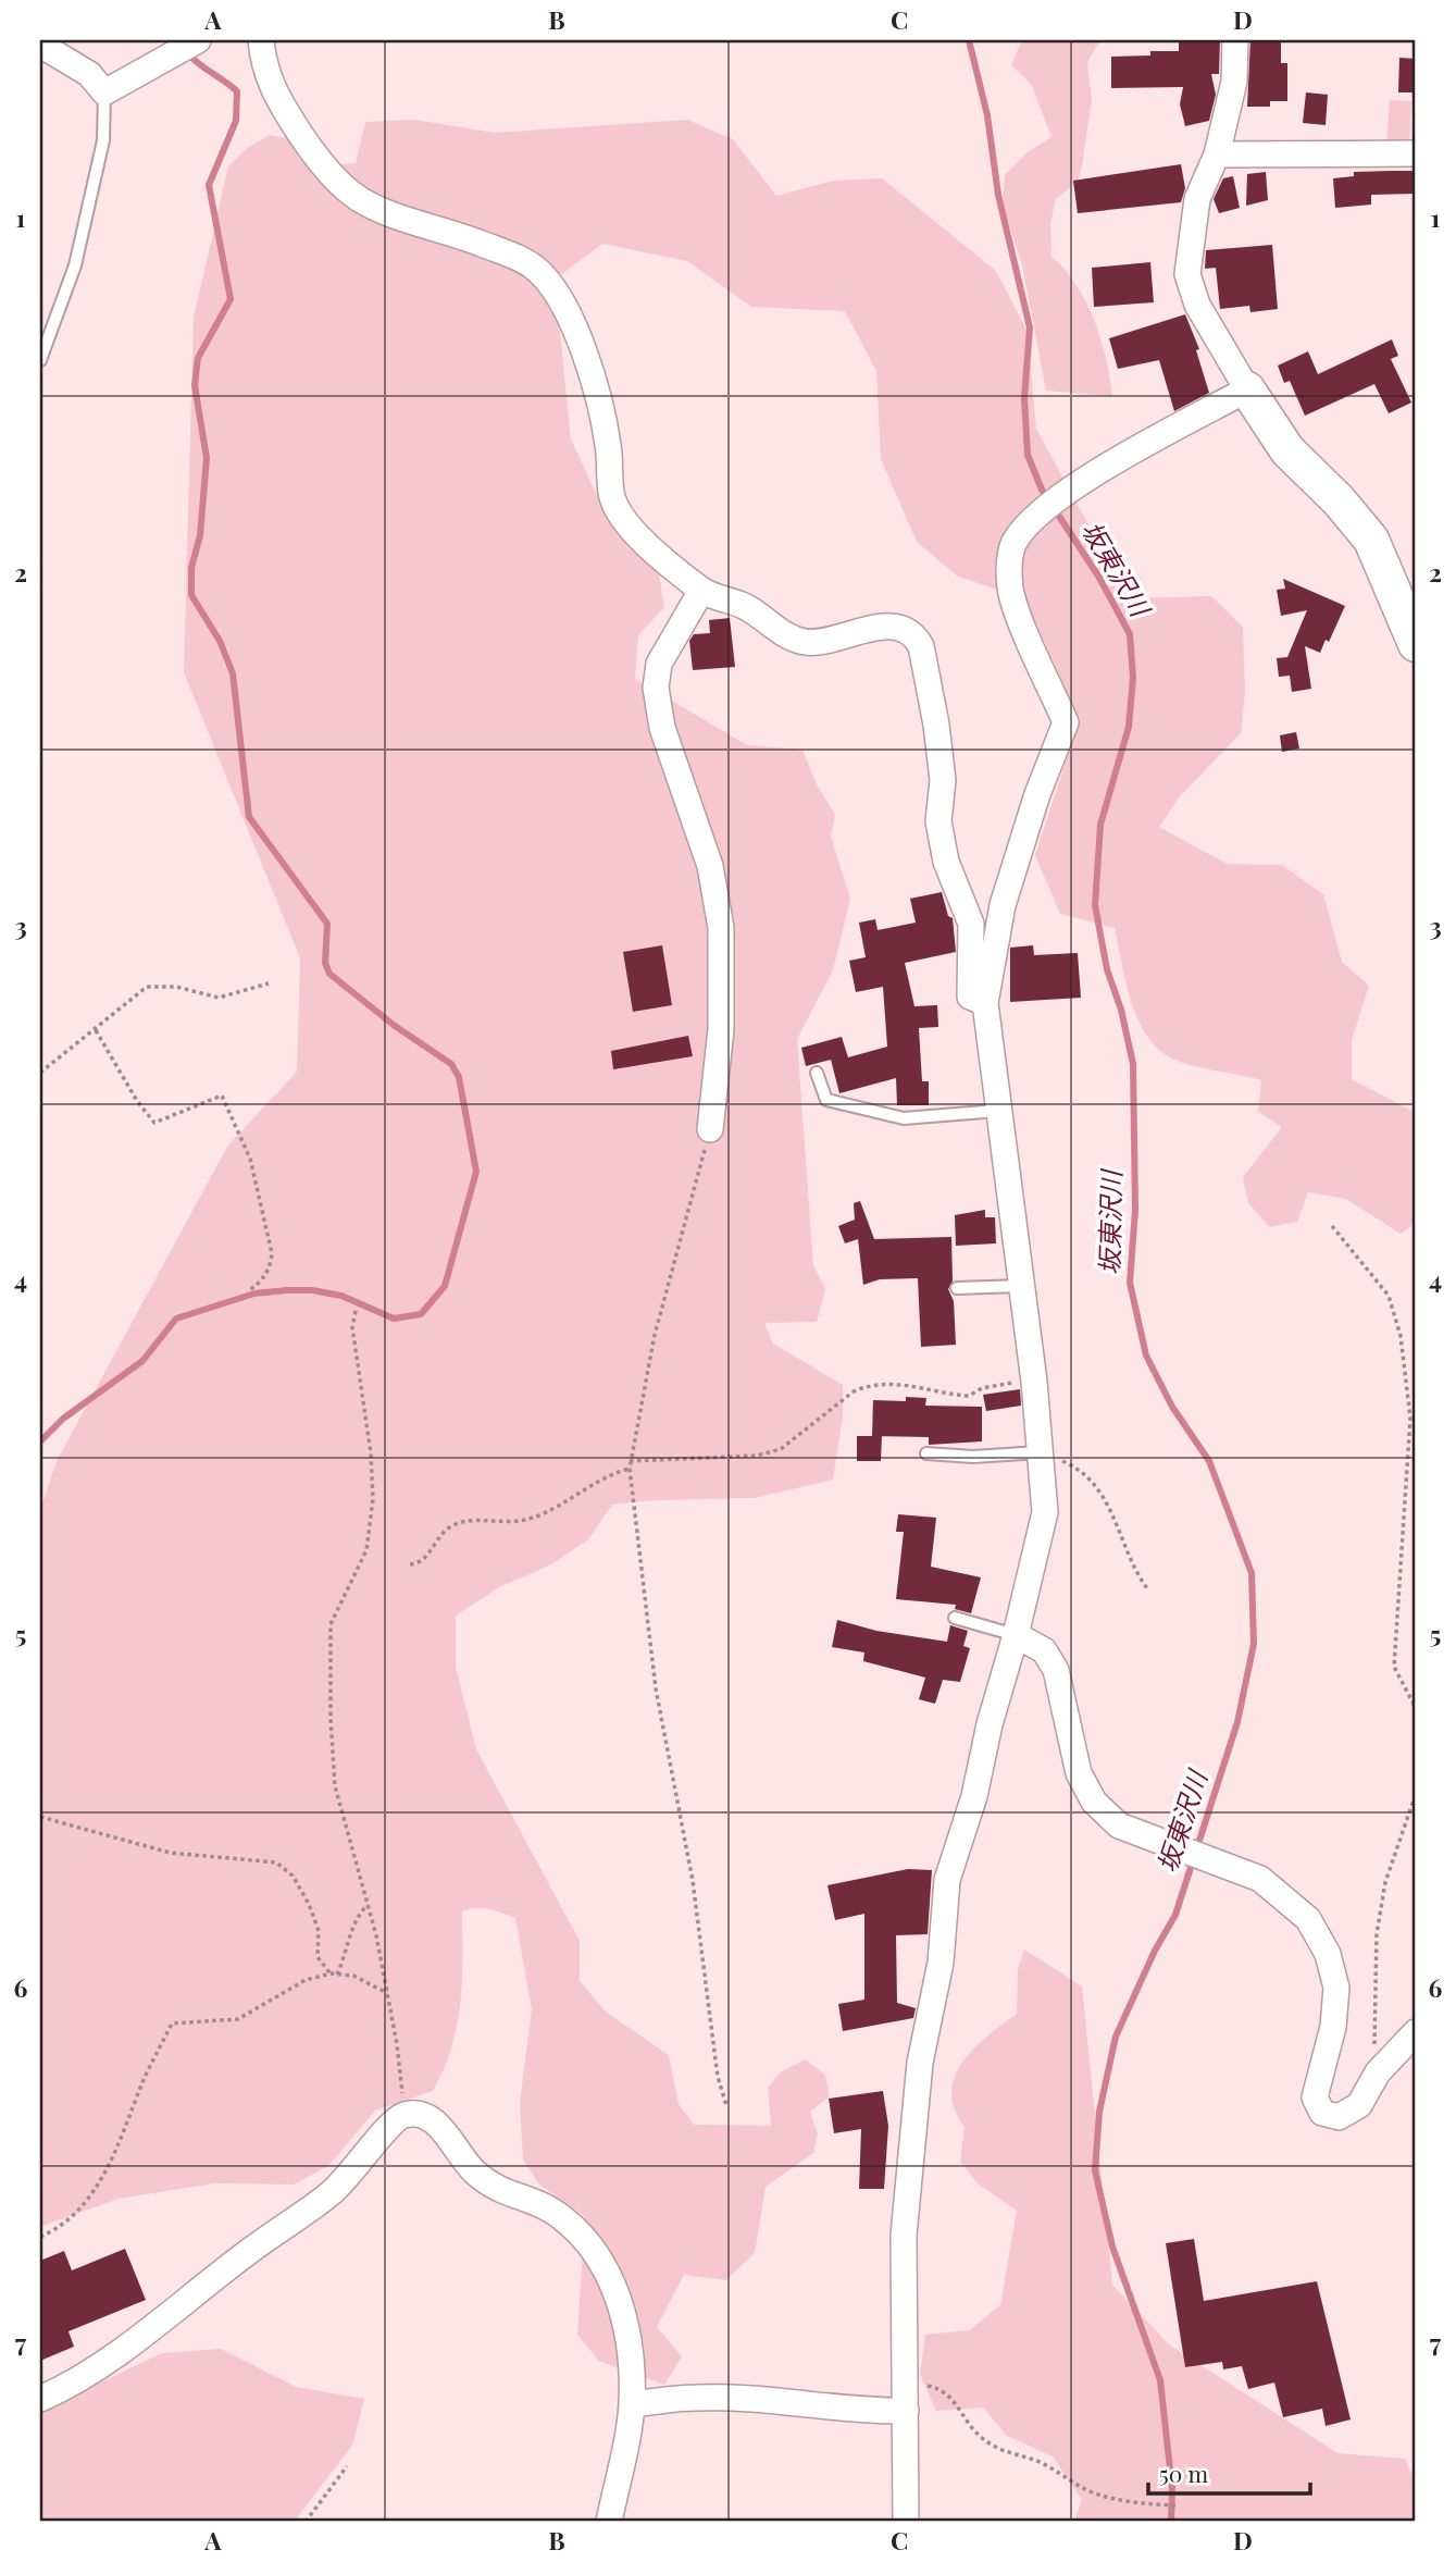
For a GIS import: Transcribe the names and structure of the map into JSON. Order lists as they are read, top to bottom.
{
  "water": ["坂東沢川"],
  "scale_bar": "50 m",
  "grid": {
    "columns": [
      "A",
      "B",
      "C",
      "D"
    ],
    "rows": [
      "1",
      "2",
      "3",
      "4",
      "5",
      "6",
      "7"
    ]
  }
}
